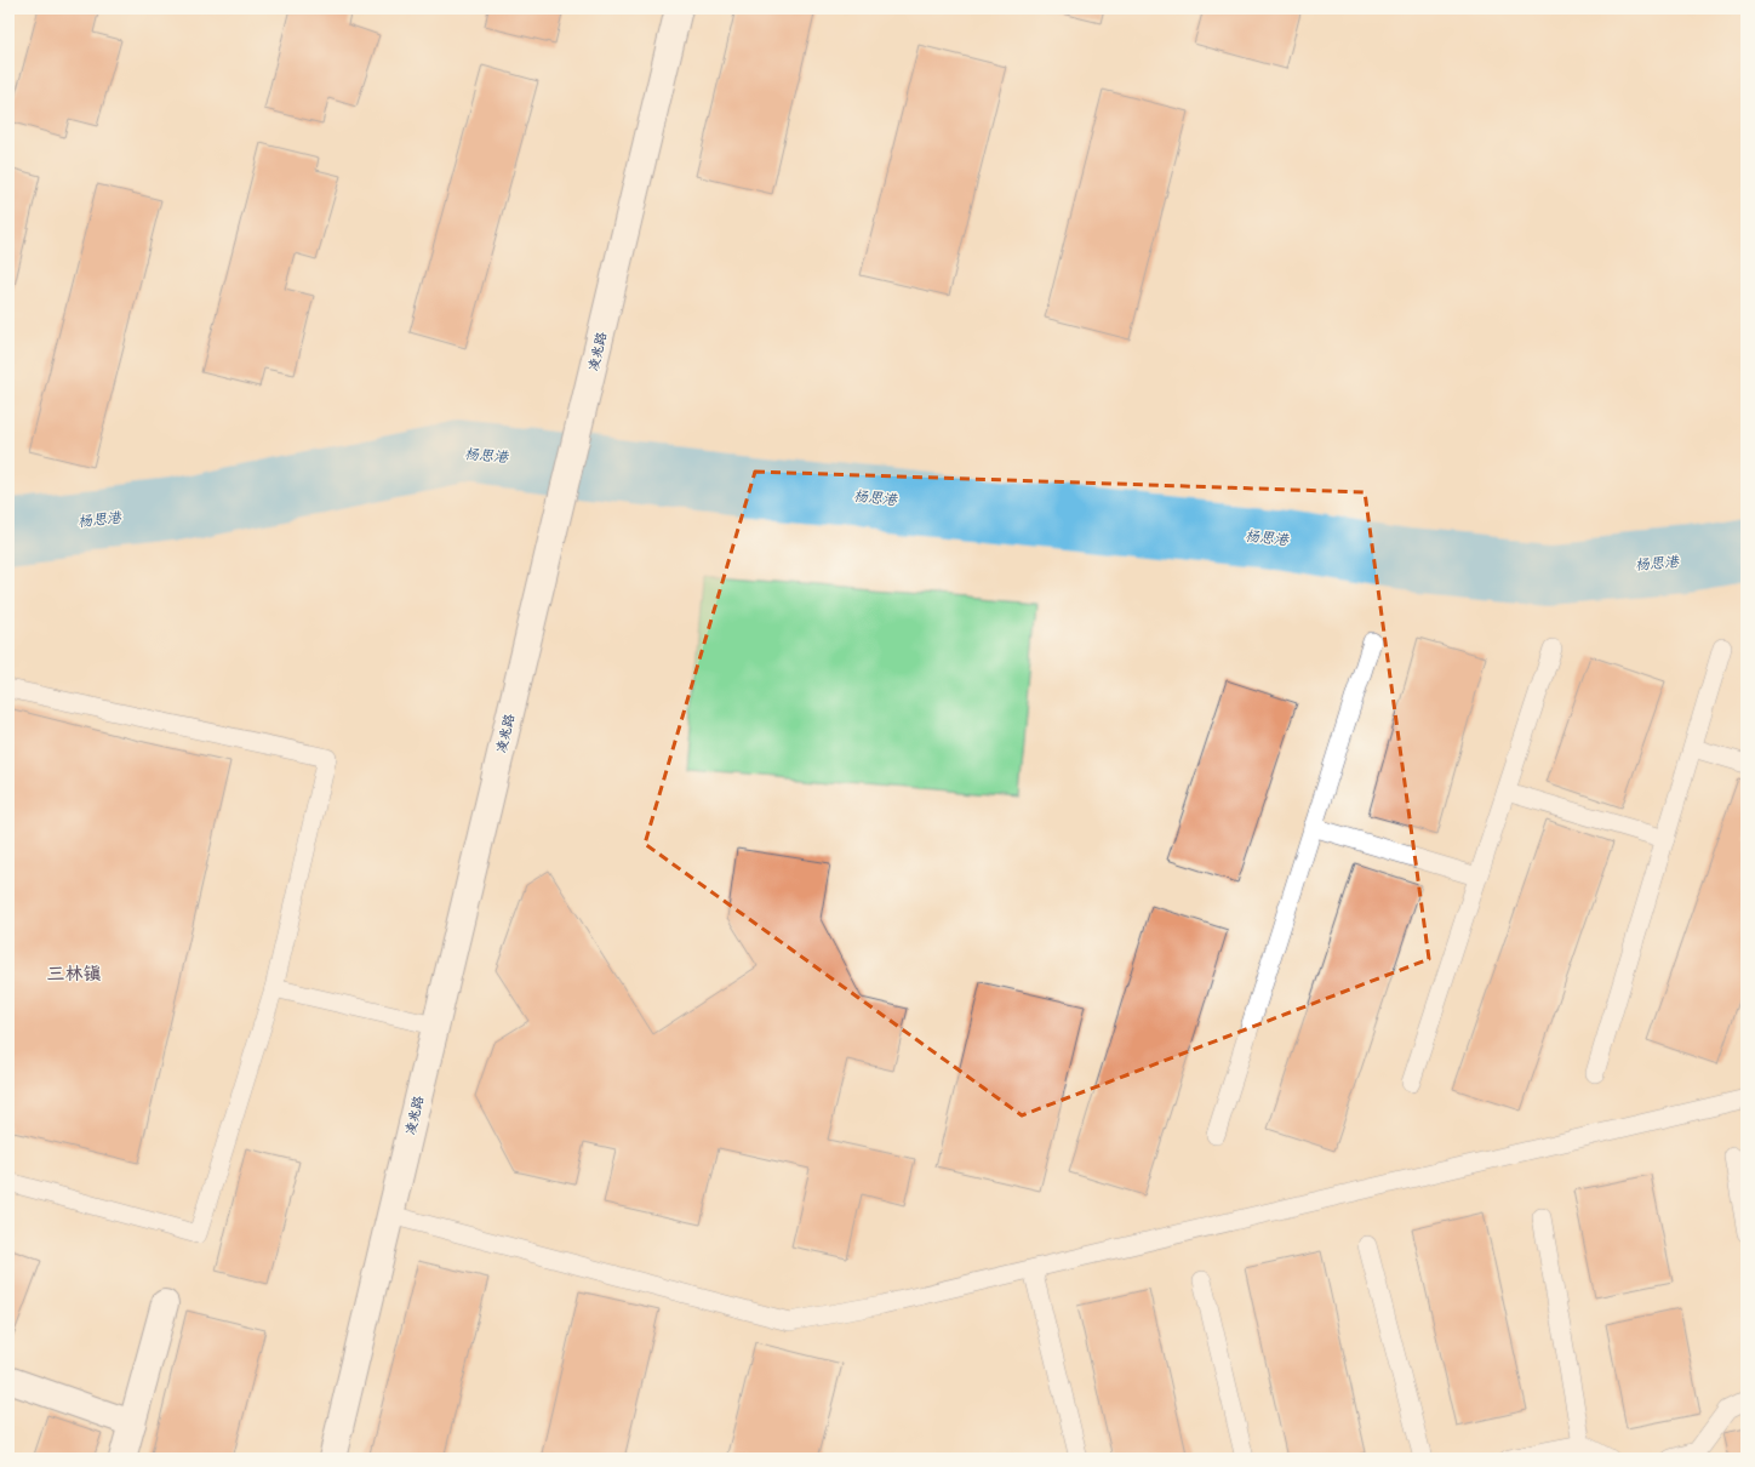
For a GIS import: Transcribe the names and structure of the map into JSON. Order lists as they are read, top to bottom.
{
  "streets": {
    "street": ["凌兆路"]
  },
  "districts": ["三林镇"],
  "water": ["杨思港"]
}
